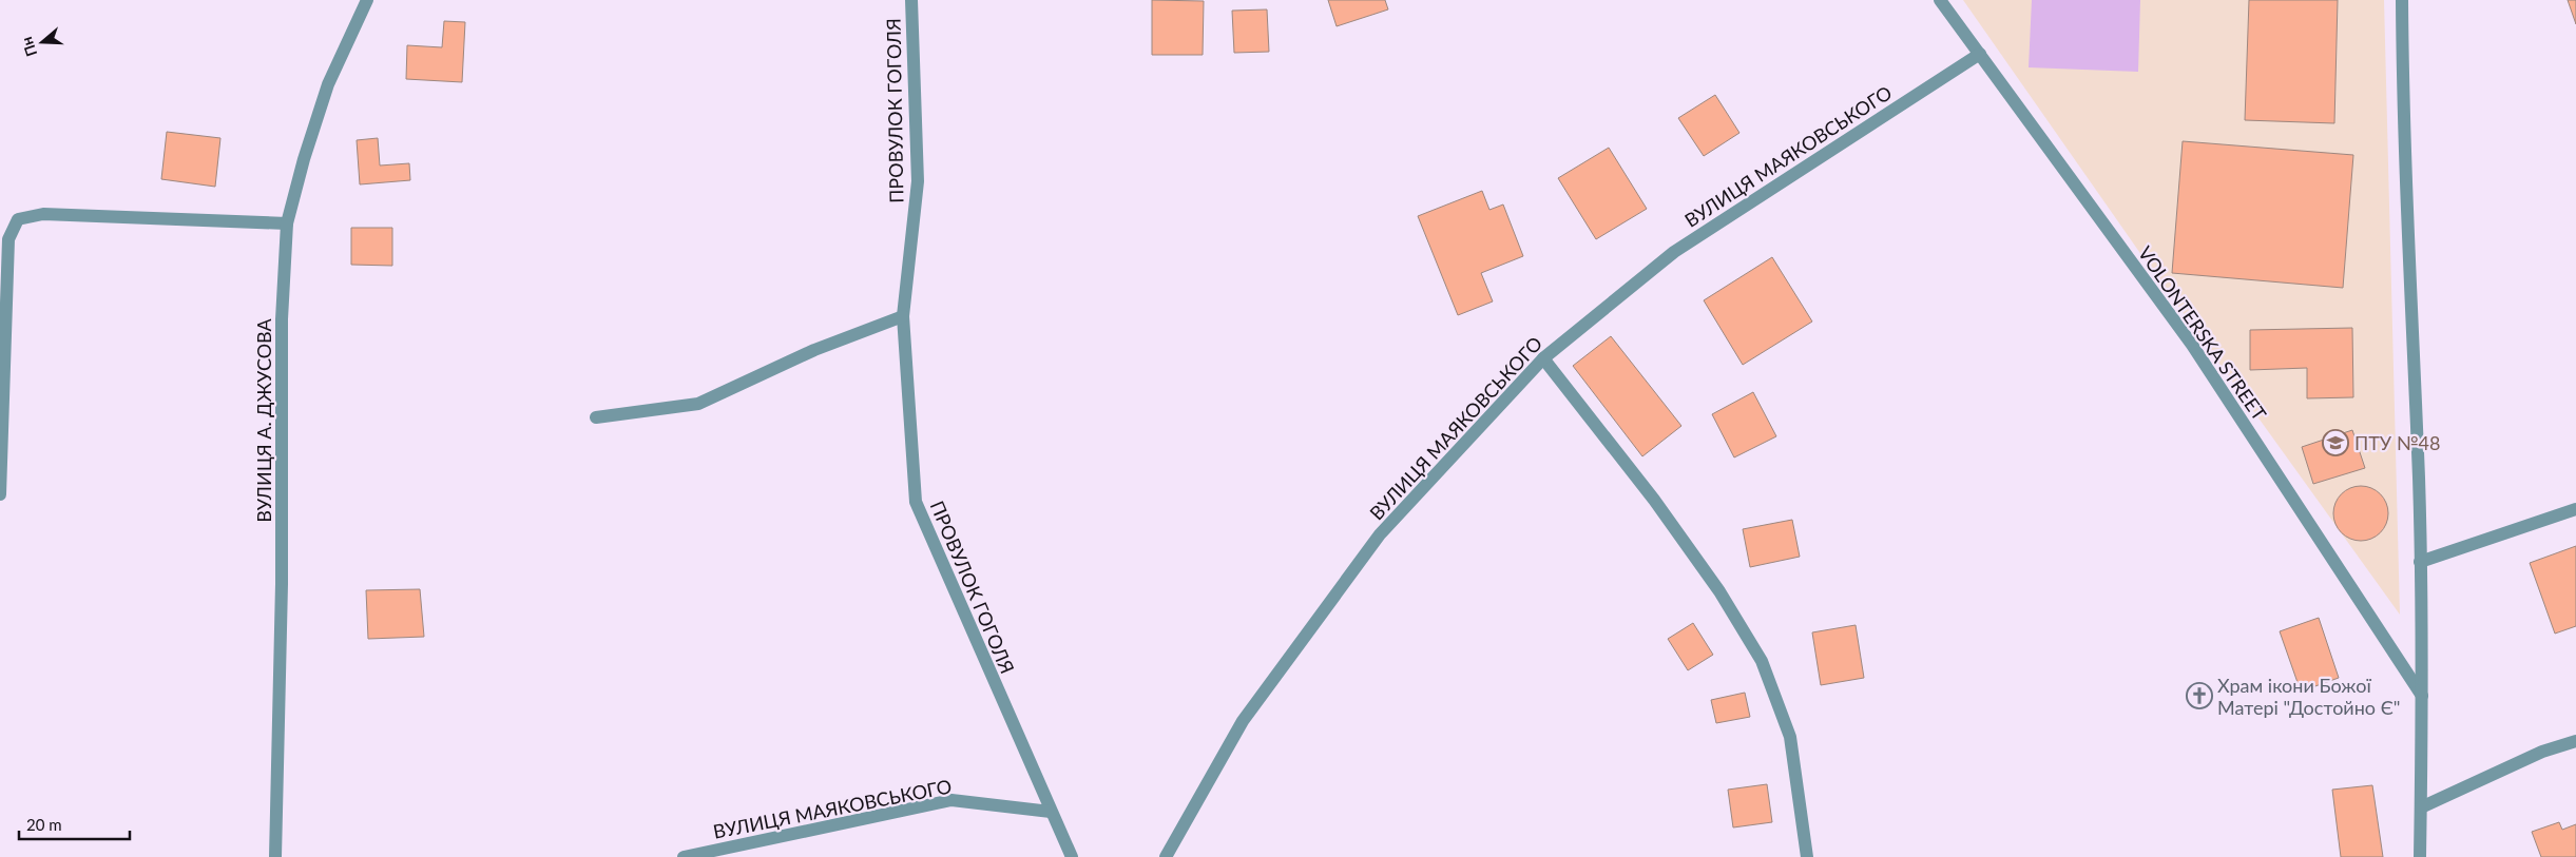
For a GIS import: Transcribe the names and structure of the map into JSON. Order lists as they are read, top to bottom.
{
  "streets": {
    "street": [
      "ПРОВУЛОК ГОГОЛЯ",
      "ВУЛИЦЯ МАЯКОВСЬКОГО",
      "VOLONTERSKA STREET",
      "ВУЛИЦЯ А. ДЖУСОВА"
    ]
  },
  "crossings": [
    ["ПРОВУЛОК ГОГОЛЯ", "ВУЛИЦЯ МАЯКОВСЬКОГО"],
    ["ВУЛИЦЯ МАЯКОВСЬКОГО", "VOLONTERSKA STREET"]
  ],
  "places": {
    "school or university": ["ПТУ №48"],
    "church": ["Храм ікони Божої Матері \"Достойно Є\""]
  },
  "scale_bar": "20 m",
  "north": "left"
}
